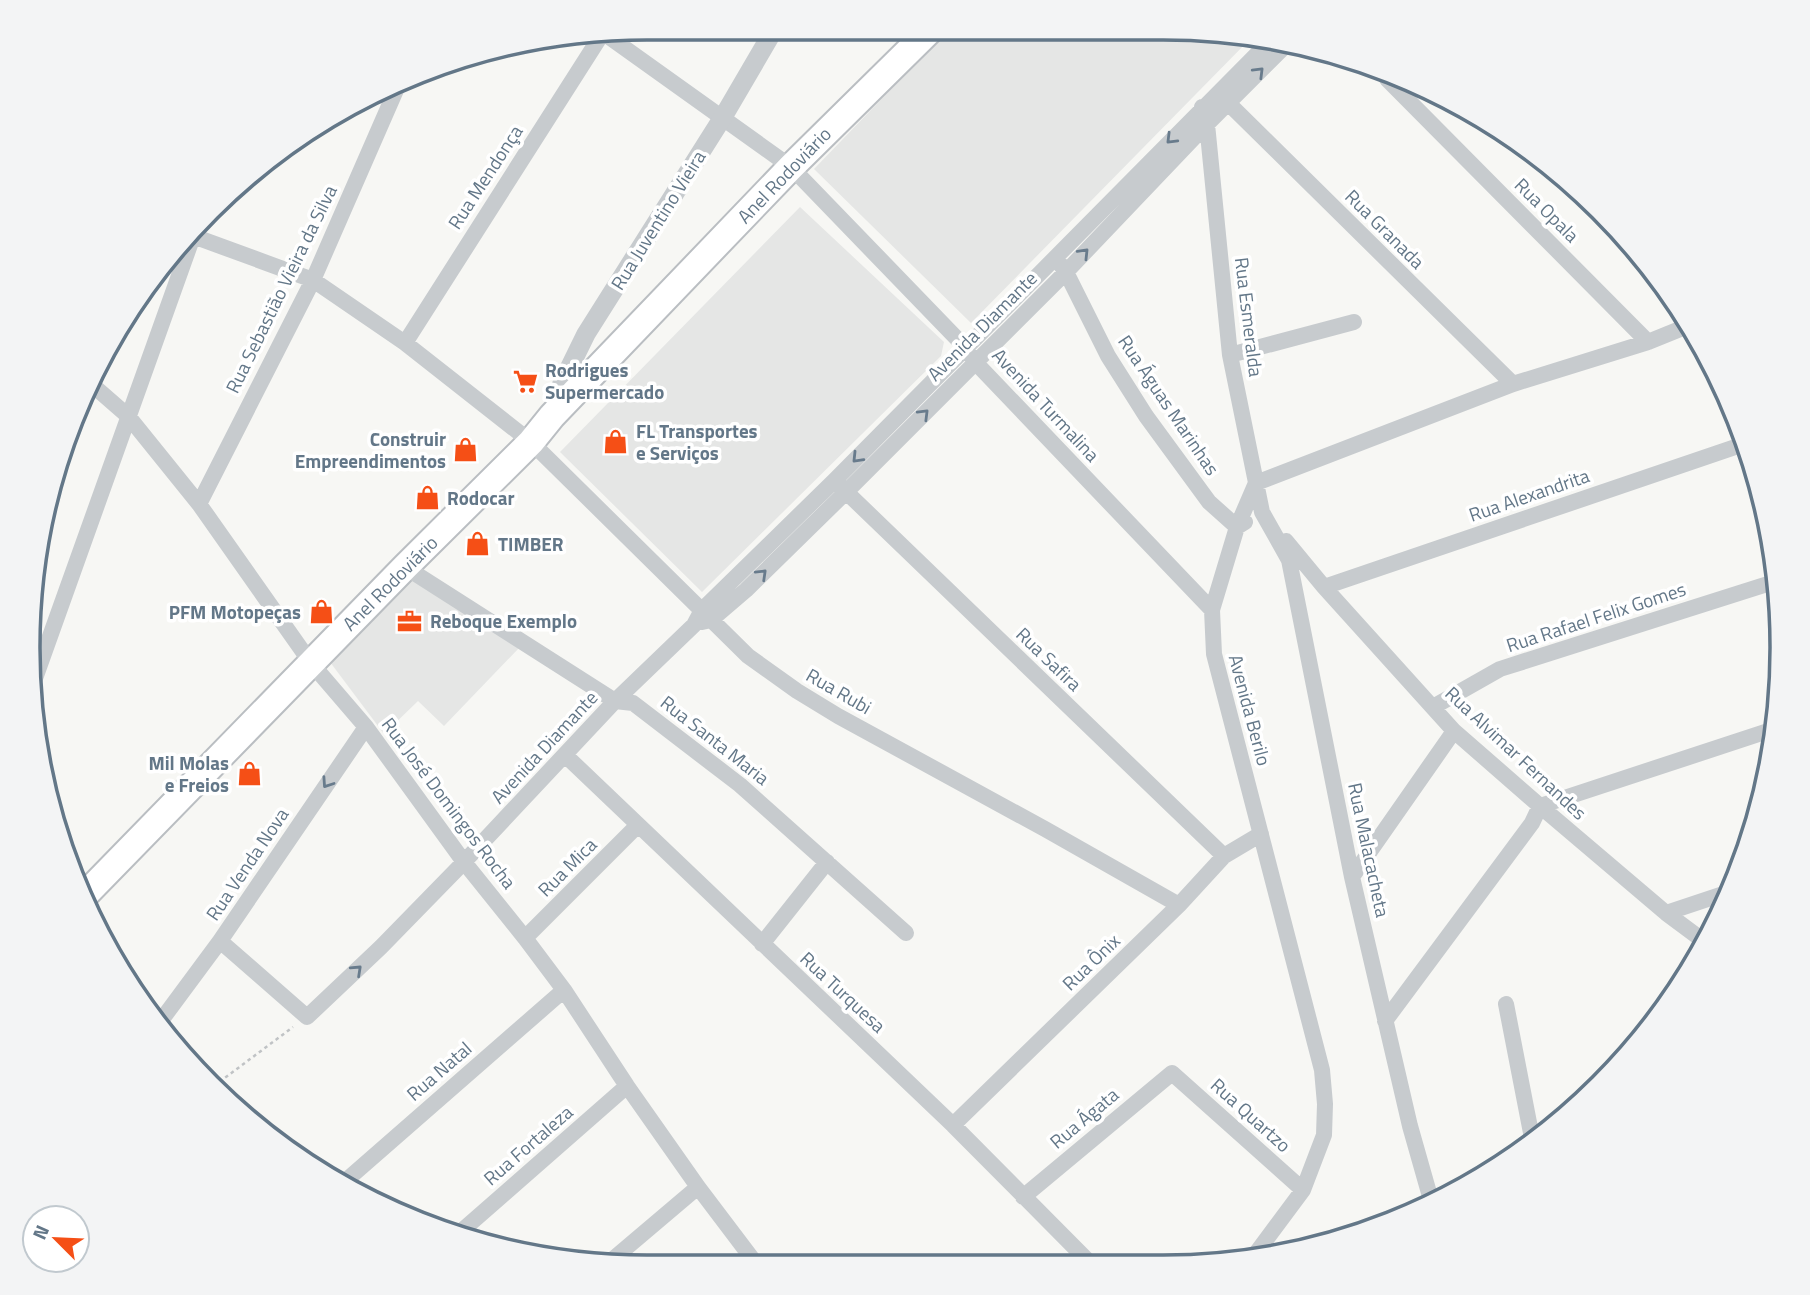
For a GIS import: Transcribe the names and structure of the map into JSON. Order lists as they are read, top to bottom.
{
  "streets": {
    "main road": ["Anel Rodoviário"],
    "street": [
      "Rua Mendonça",
      "Rua Opala",
      "Rua Juventino Vieira",
      "Rua Granada",
      "Rua Sebastião Vieira da Silva",
      "Rua Esmeralda",
      "Avenida Diamante",
      "Avenida Turmalina",
      "Rua Águas Marinhas",
      "Rua Alexandrita",
      "Rua Rafael Felix Gomes",
      "Rua Safira",
      "Rua Rubi",
      "Avenida Berilo",
      "Rua Santa Maria",
      "Rua Alvimar Fernandes",
      "Rua José Domingos Rocha",
      "Rua Malacacheta",
      "Rua Venda Nova",
      "Rua Mica",
      "Rua Ônix",
      "Rua Turquesa",
      "Rua Natal",
      "Rua Quartzo",
      "Rua Ágata",
      "Rua Fortaleza"
    ]
  },
  "crossings": [
    ["Anel Rodoviário", "Rua Juventino Vieira"],
    ["Anel Rodoviário", "Avenida Turmalina"],
    ["Anel Rodoviário", "Rua Rubi"],
    ["Anel Rodoviário", "Rua Santa Maria"],
    ["Anel Rodoviário", "Rua José Domingos Rocha"],
    ["Rua Mendonça", "Rua Rubi"],
    ["Rua Juventino Vieira", "Avenida Turmalina"],
    ["Rua Granada", "Avenida Diamante"],
    ["Rua Sebastião Vieira da Silva", "Rua Rubi"],
    ["Rua Sebastião Vieira da Silva", "Rua José Domingos Rocha"],
    ["Rua Esmeralda", "Avenida Diamante"],
    ["Rua Esmeralda", "Avenida Berilo"],
    ["Rua Esmeralda", "Rua Alvimar Fernandes"],
    ["Rua Esmeralda", "Rua Malacacheta"],
    ["Avenida Diamante", "Avenida Turmalina"],
    ["Avenida Diamante", "Rua Águas Marinhas"],
    ["Avenida Diamante", "Rua Safira"],
    ["Avenida Diamante", "Rua Rubi"],
    ["Avenida Diamante", "Rua Santa Maria"],
    ["Avenida Diamante", "Rua José Domingos Rocha"],
    ["Avenida Diamante", "Rua Turquesa"],
    ["Avenida Turmalina", "Avenida Berilo"],
    ["Rua Águas Marinhas", "Avenida Berilo"],
    ["Rua Alexandrita", "Rua Alvimar Fernandes"],
    ["Rua Rafael Felix Gomes", "Rua Alvimar Fernandes"],
    ["Rua Safira", "Rua Ônix"],
    ["Rua Rubi", "Rua Ônix"],
    ["Avenida Berilo", "Rua Ônix"],
    ["Avenida Berilo", "Rua Quartzo"],
    ["Rua Alvimar Fernandes", "Rua Malacacheta"],
    ["Rua José Domingos Rocha", "Rua Venda Nova"],
    ["Rua José Domingos Rocha", "Rua Mica"],
    ["Rua José Domingos Rocha", "Rua Natal"],
    ["Rua José Domingos Rocha", "Rua Fortaleza"],
    ["Rua Mica", "Rua Turquesa"],
    ["Rua Ônix", "Rua Turquesa"],
    ["Rua Turquesa", "Rua Ágata"],
    ["Rua Quartzo", "Rua Ágata"]
  ],
  "one_way": ["Rua Venda Nova"],
  "places": {
    "supermarket": ["Rodrigues Supermercado"],
    "shop": [
      "FL Transportes e Serviços",
      "Construir Empreendimentos",
      "Rodocar",
      "TIMBER",
      "PFM Motopeças",
      "Mil Molas e Freios"
    ],
    "office": ["Reboque Exemplo"]
  },
  "north": "top left"
}
